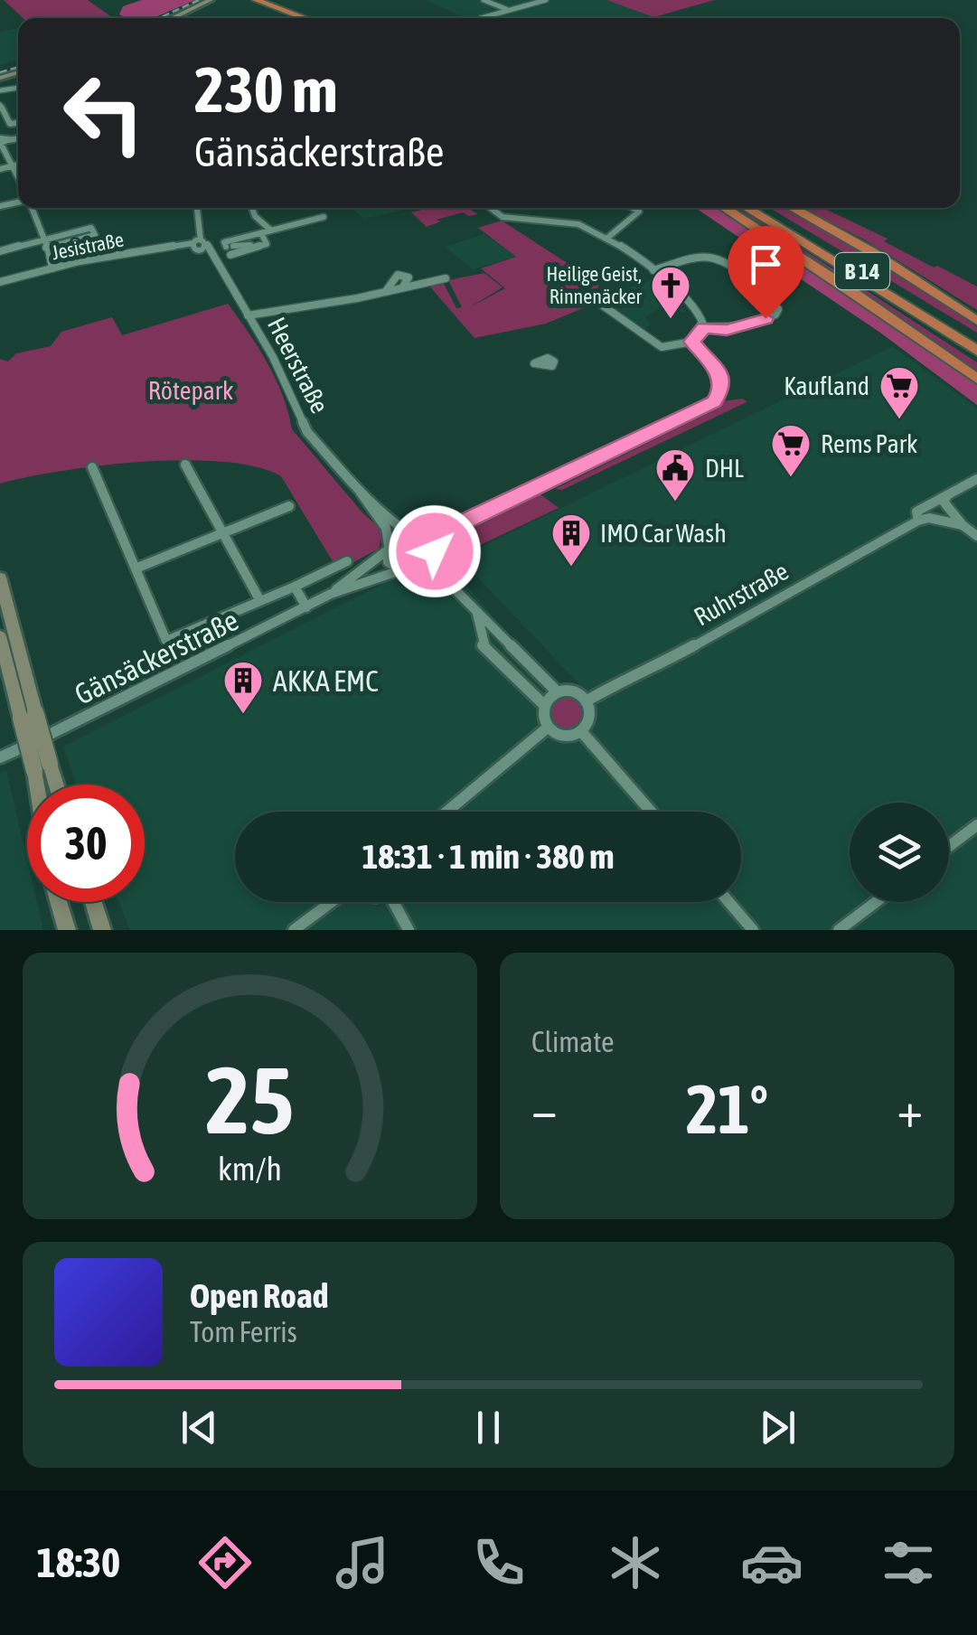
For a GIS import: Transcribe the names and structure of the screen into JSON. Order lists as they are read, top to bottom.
{
  "streets": {
    "highway": ["B 14"],
    "street": [
      "Jesistraße",
      "Heerstraße",
      "Ruhrstraße",
      "Gänsäckerstraße"
    ]
  },
  "crossings": [
    ["Jesistraße", "Heerstraße"],
    ["Heerstraße", "Gänsäckerstraße"]
  ],
  "parks": ["Rötepark"],
  "places": {
    "church": ["Heilige Geist, Rinnenäcker"],
    "supermarket": ["Kaufland", "Rems Park"],
    "public building": ["DHL"],
    "building": ["IMO Car Wash", "AKKA EMC"]
  },
  "page": {
    "turn": ["230 m", "Gänsäckerstraße"],
    "limit": "30",
    "trip": "18:31 · 1 min · 380 m",
    "tile": "Climate",
    "heat": ["−", "21°", "+"],
    "song": ["Open Road", "Tom Ferris"],
    "tabs": "18:30",
    "gauge": ["25", "km/h"]
  }
}
